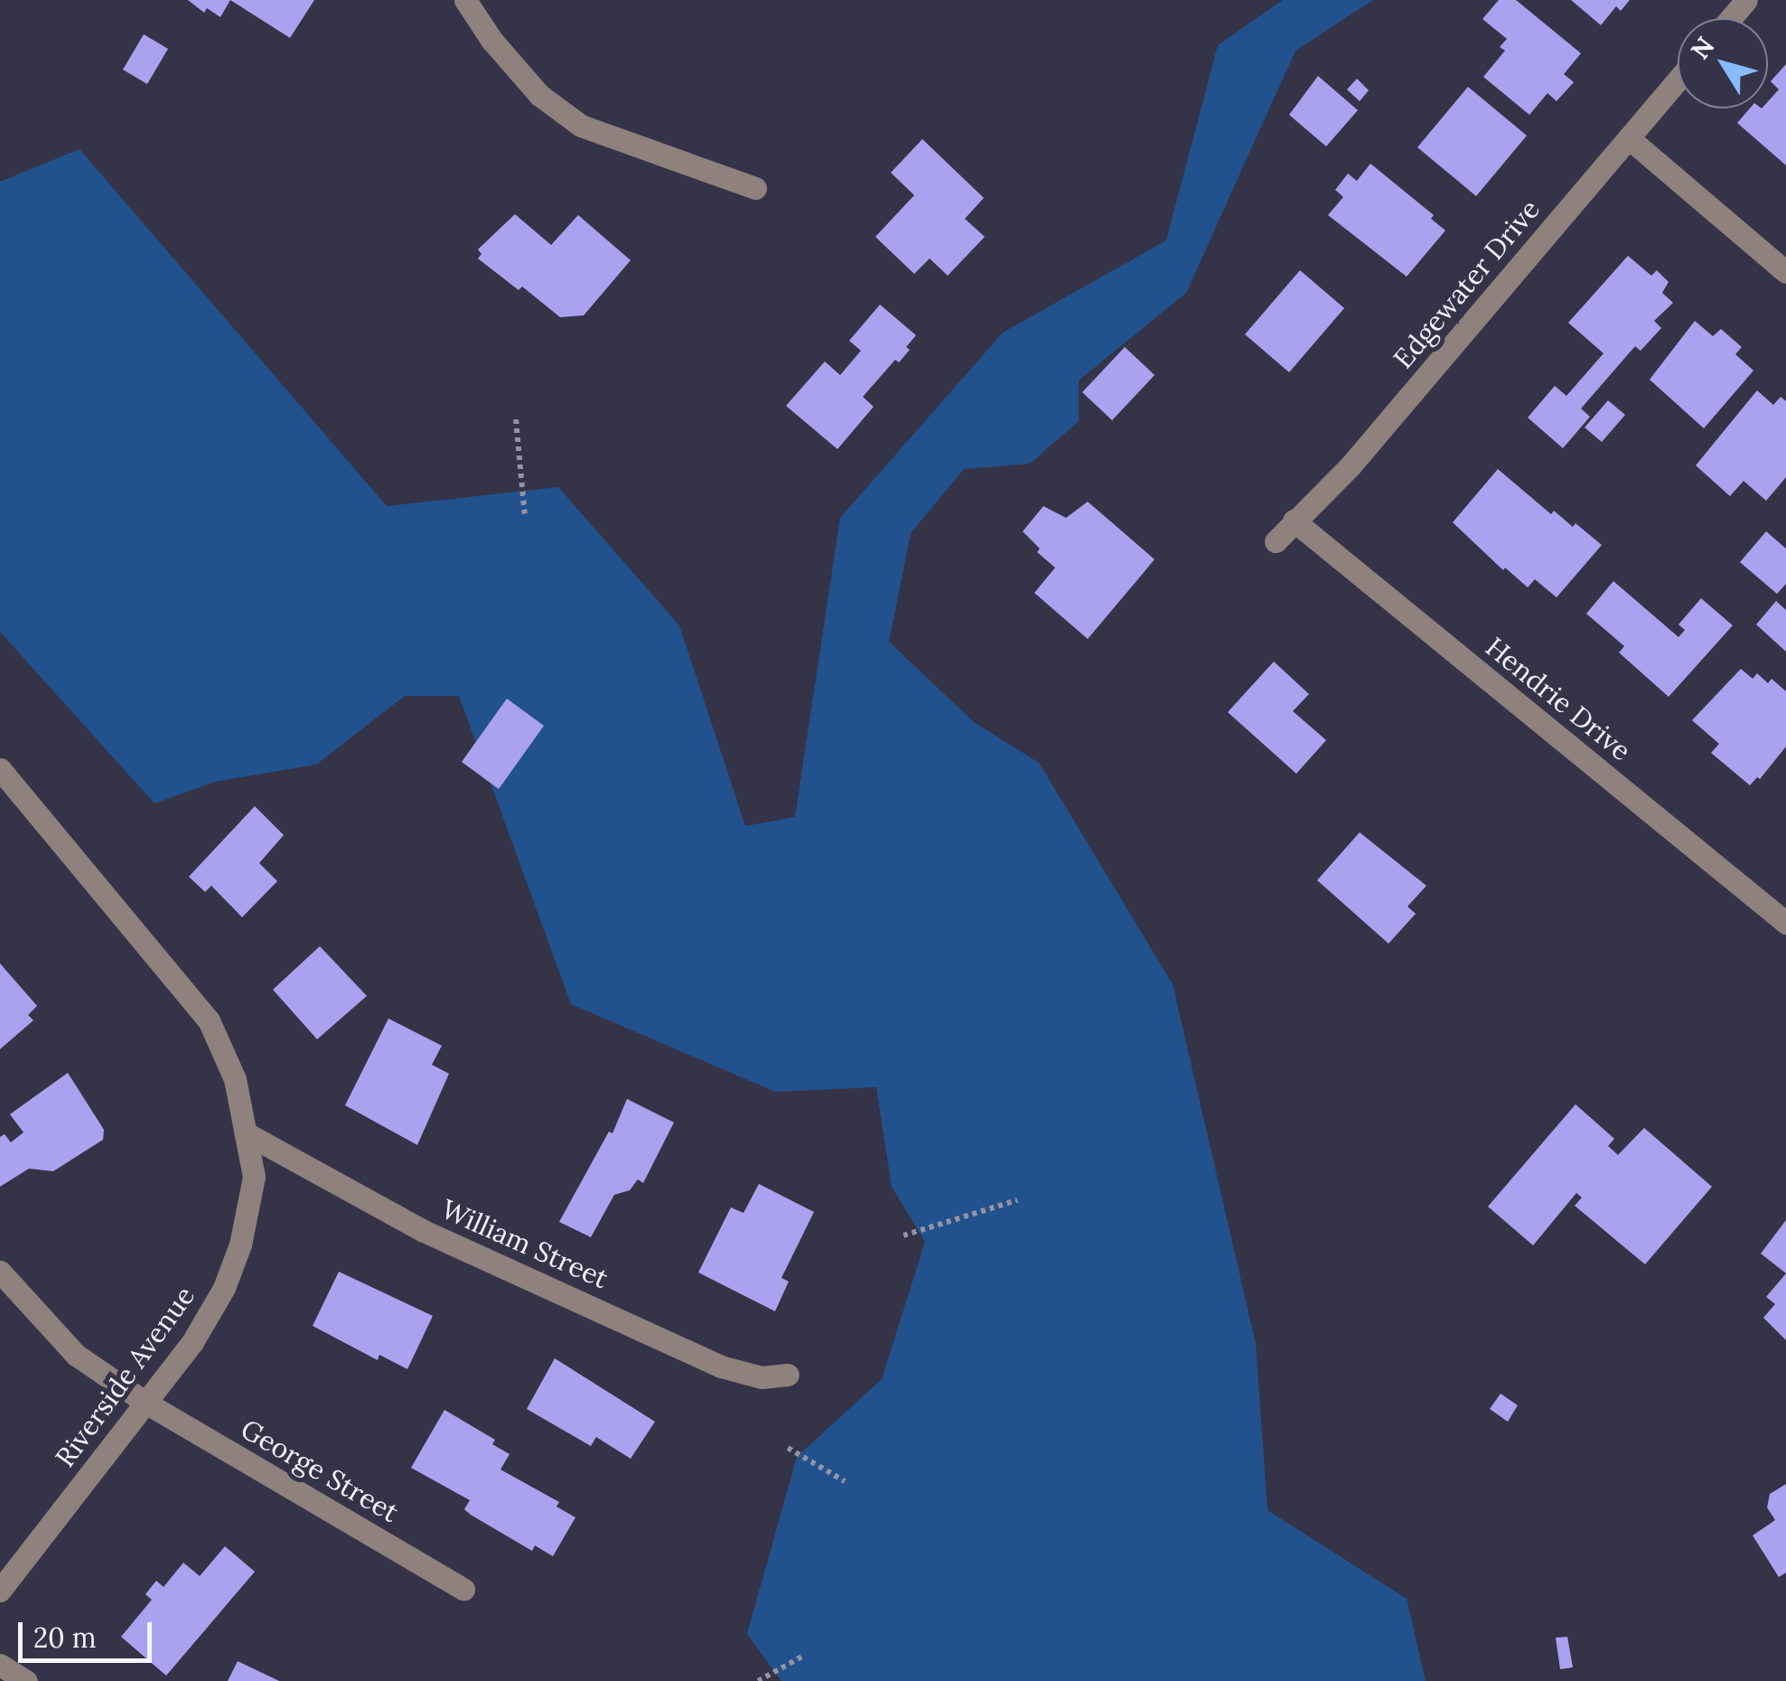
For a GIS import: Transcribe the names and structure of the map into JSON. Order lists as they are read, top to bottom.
{
  "streets": {
    "street": [
      "Edgewater Drive",
      "Hendrie Drive",
      "William Street",
      "Riverside Avenue",
      "George Street"
    ]
  },
  "crossings": [
    ["Edgewater Drive", "Hendrie Drive"],
    ["William Street", "Riverside Avenue"],
    ["Riverside Avenue", "George Street"]
  ],
  "scale_bar": "20 m",
  "north": "top left"
}
